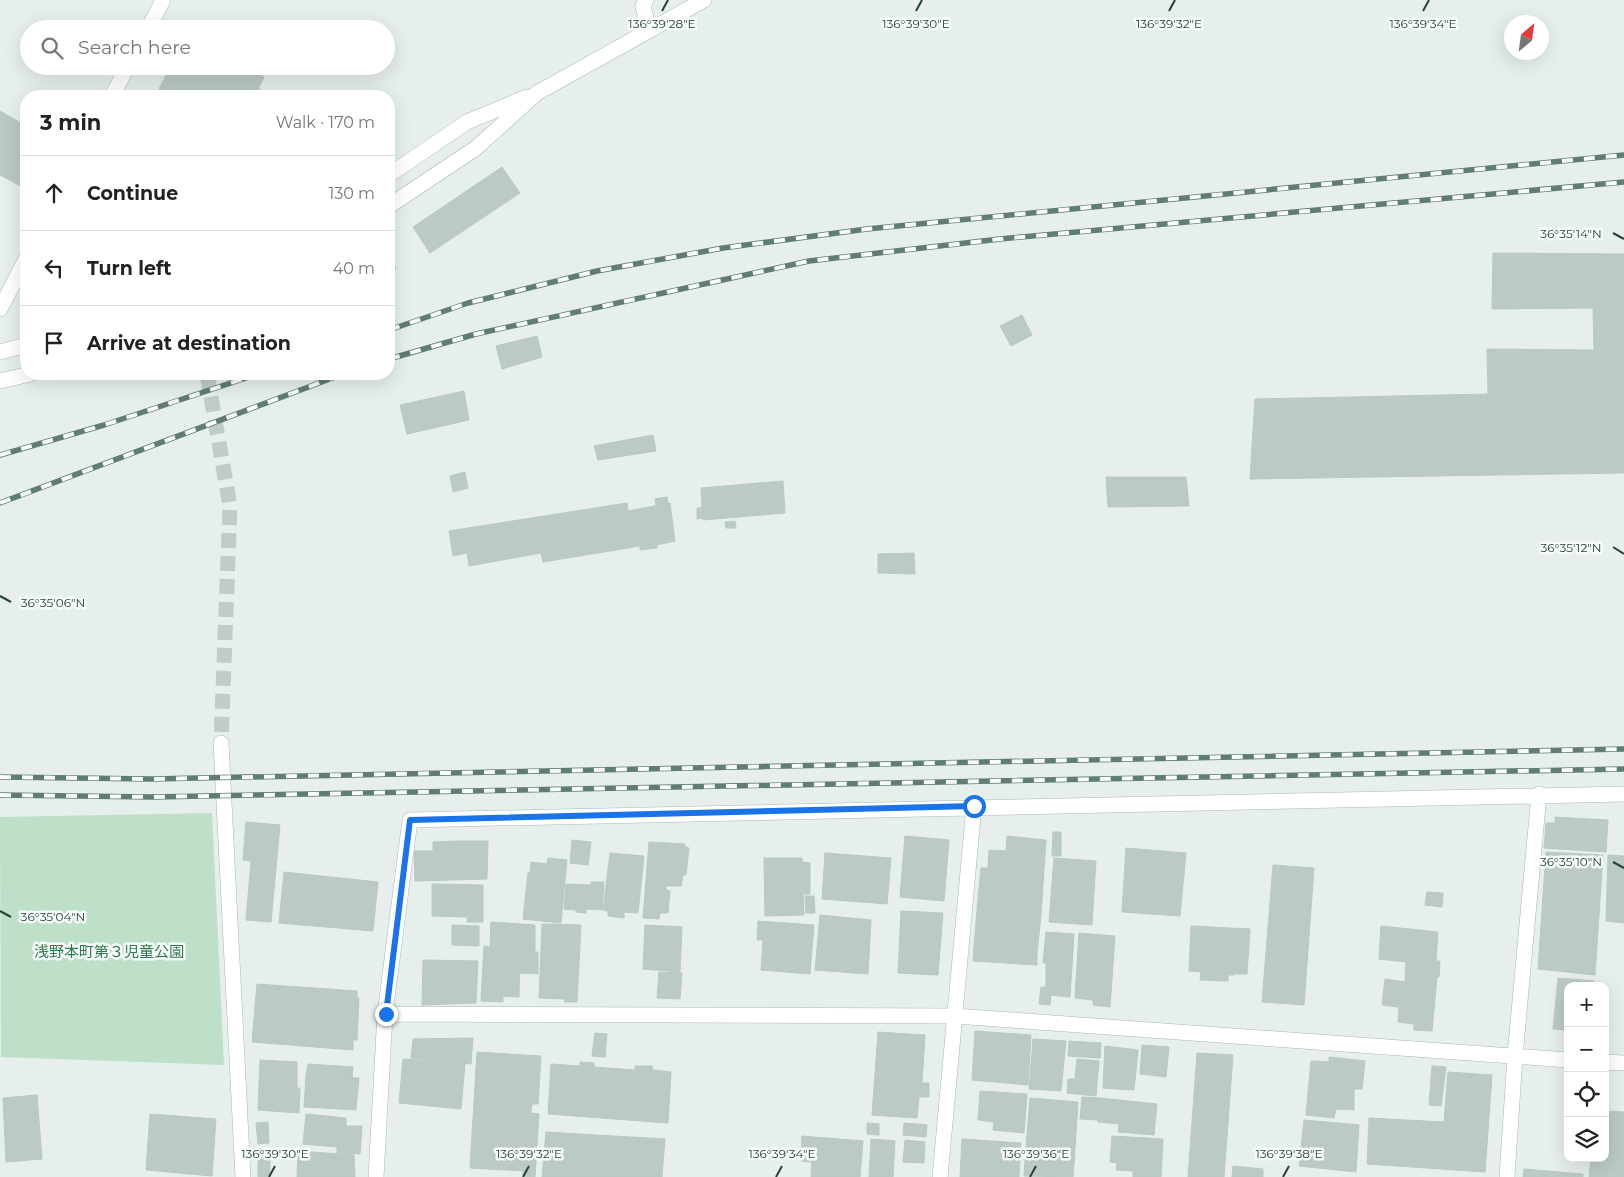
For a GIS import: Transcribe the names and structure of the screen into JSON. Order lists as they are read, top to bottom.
{
  "parks": ["浅野本町第３児童公園"],
  "north": "top right",
  "page": {
    "search": "Search here",
    "heading": ["3 min", "Walk · 170 m"],
    "list": [
      ["Continue", "130 m"],
      ["Turn left", "40 m"],
      "Arrive at destination"
    ],
    "map_buttons": ["+", "−"]
  },
  "coordinates": [
    "136°39'28\"E",
    "136°39'30\"E",
    "136°39'32\"E",
    "136°39'34\"E",
    "36°35'14\"N",
    "36°35'12\"N",
    "36°35'06\"N",
    "36°35'10\"N",
    "36°35'04\"N",
    "136°39'36\"E",
    "136°39'38\"E"
  ]
}
